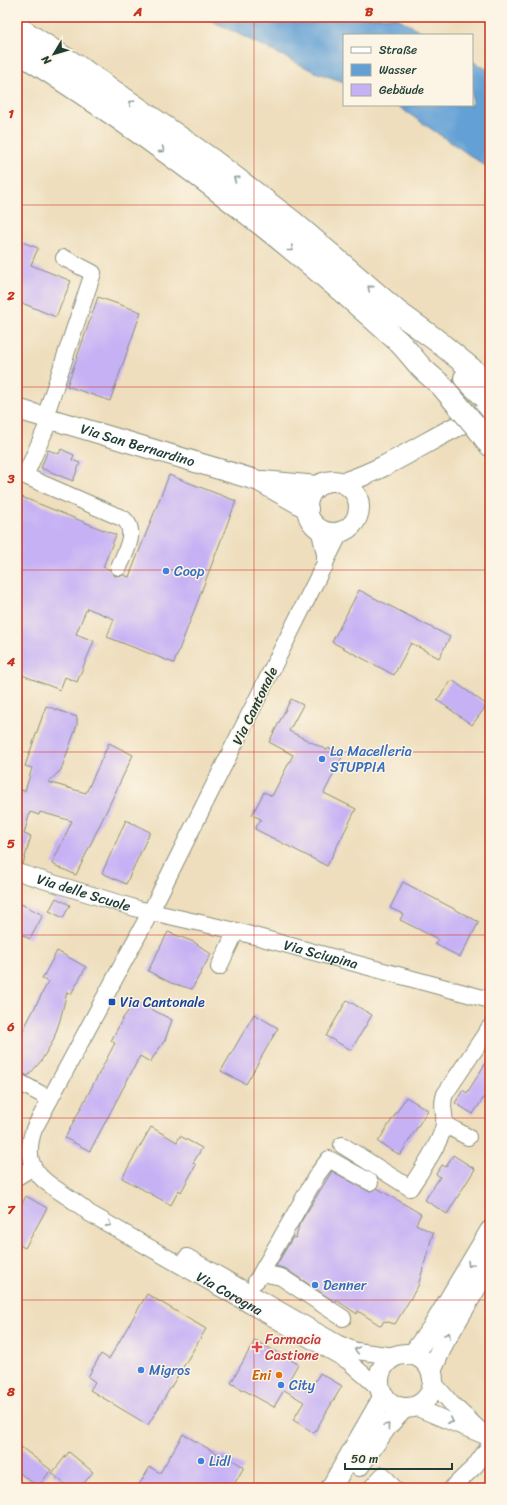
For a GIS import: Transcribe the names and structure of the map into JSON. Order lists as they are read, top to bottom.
{
  "streets": {
    "main road": ["Via San Bernardino"],
    "street": [
      "Via Cantonale",
      "Via delle Scuole",
      "Via Sciupina",
      "Via Corogna"
    ]
  },
  "crossings": [
    ["Via San Bernardino", "Via Cantonale"],
    ["Via Cantonale", "Via delle Scuole"],
    ["Via Cantonale", "Via Sciupina"],
    ["Via Cantonale", "Via Corogna"],
    ["Via delle Scuole", "Via Sciupina"]
  ],
  "places": {
    "other": [
      "Coop",
      "La Macelleria STUPPIA",
      "Denner",
      "Migros",
      "Eni",
      "City",
      "Lidl"
    ],
    "transit": ["Via Cantonale"],
    "health": ["Farmacia Castione"]
  },
  "legend": ["Straße", "Wasser", "Gebäude"],
  "scale_bar": "50 m",
  "north": "bottom left",
  "grid": {
    "columns": ["A", "B"],
    "rows": [
      "1",
      "2",
      "3",
      "4",
      "5",
      "6",
      "7",
      "8"
    ]
  }
}
